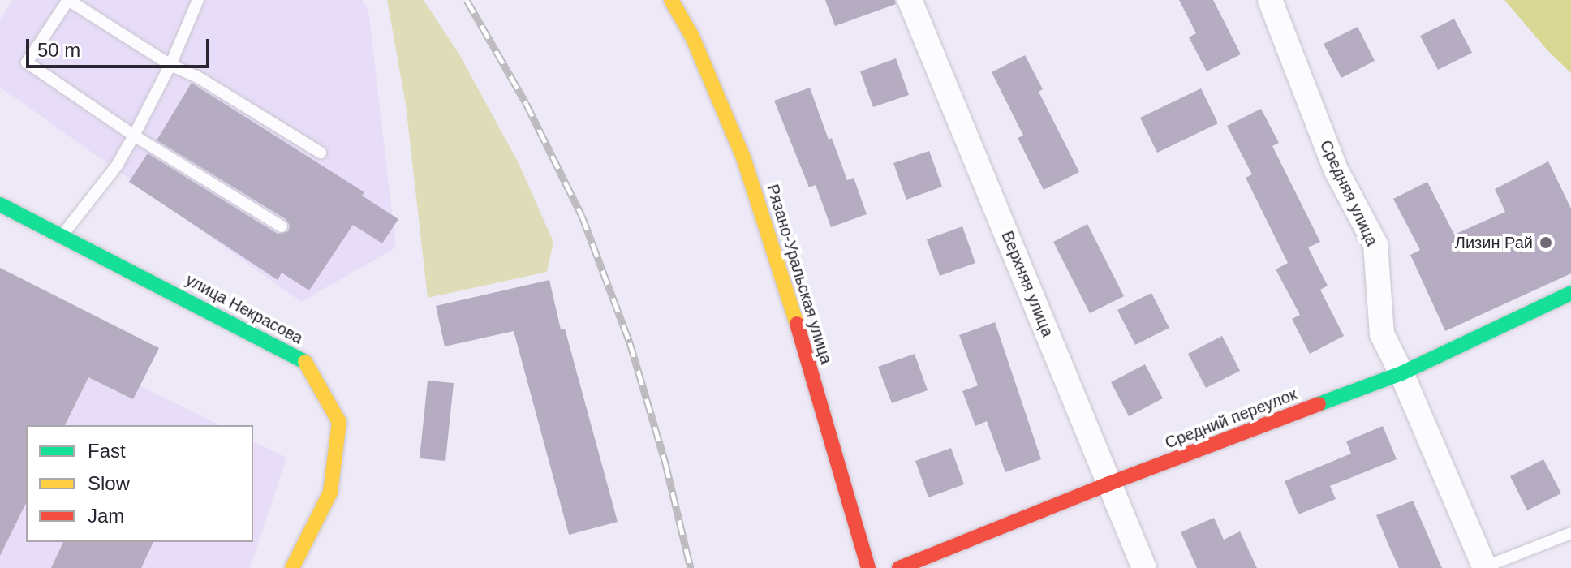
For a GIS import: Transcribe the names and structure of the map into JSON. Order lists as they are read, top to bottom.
{
  "streets": {
    "street": [
      "Средняя улица",
      "Рязано-Уральская улица",
      "Верхняя улица",
      "улица Некрасова",
      "Средний переулок"
    ]
  },
  "crossings": [
    ["Средняя улица", "Средний переулок"],
    ["Верхняя улица", "Средний переулок"]
  ],
  "places": ["Лизин Рай"],
  "legend": ["Fast", "Slow", "Jam"],
  "scale_bar": "50 m"
}
